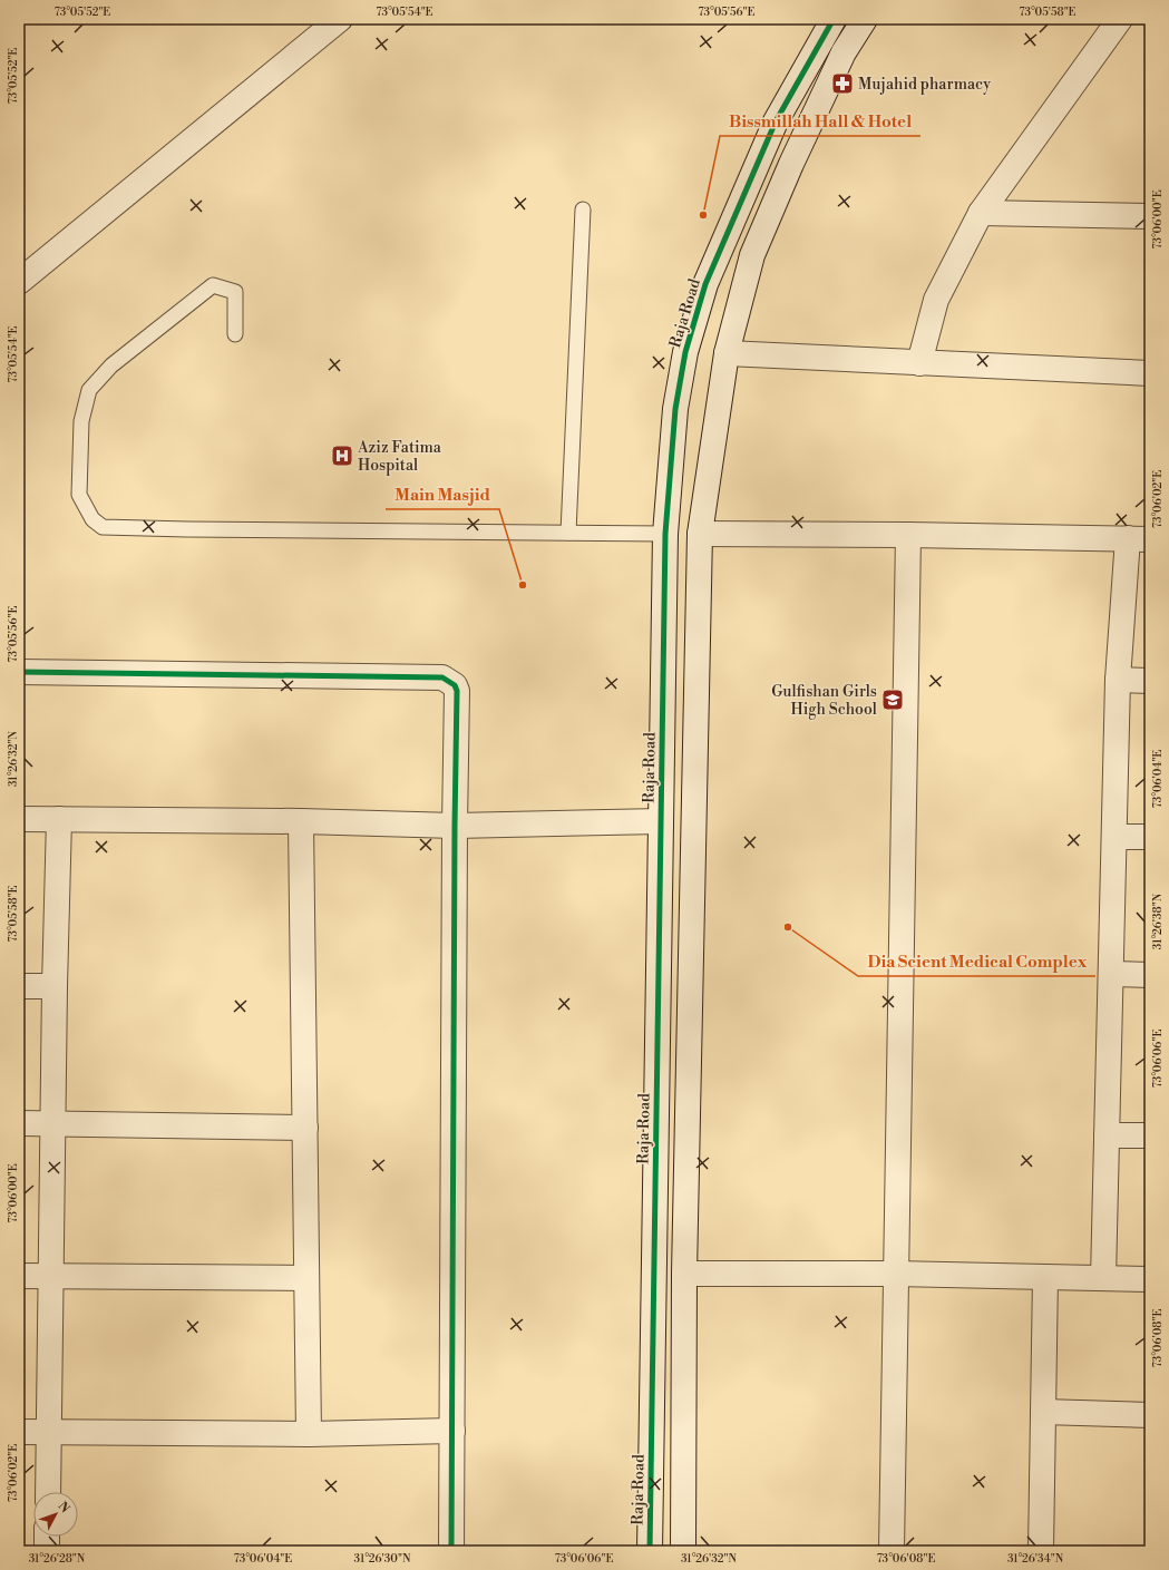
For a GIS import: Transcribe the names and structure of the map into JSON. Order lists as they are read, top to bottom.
{
  "streets": {
    "street": ["Raja Road"]
  },
  "places": {
    "pharmacy": ["Mujahid pharmacy"],
    "other": ["Bissmillah Hall & Hotel", "Main Masjid", "Dia Scient Medical Complex"],
    "hospital": ["Aziz Fatima Hospital"],
    "school or university": ["Gulfishan Girls High School"]
  },
  "north": "top right",
  "coordinates": [
    "73°05'52\"E",
    "73°05'54\"E",
    "73°05'56\"E",
    "73°05'58\"E",
    "73°06'00\"E",
    "73°06'02\"E",
    "31°26'32\"N",
    "73°06'04\"E",
    "31°26'38\"N",
    "73°06'06\"E",
    "73°06'08\"E",
    "31°26'28\"N",
    "31°26'30\"N",
    "31°26'34\"N"
  ]
}
